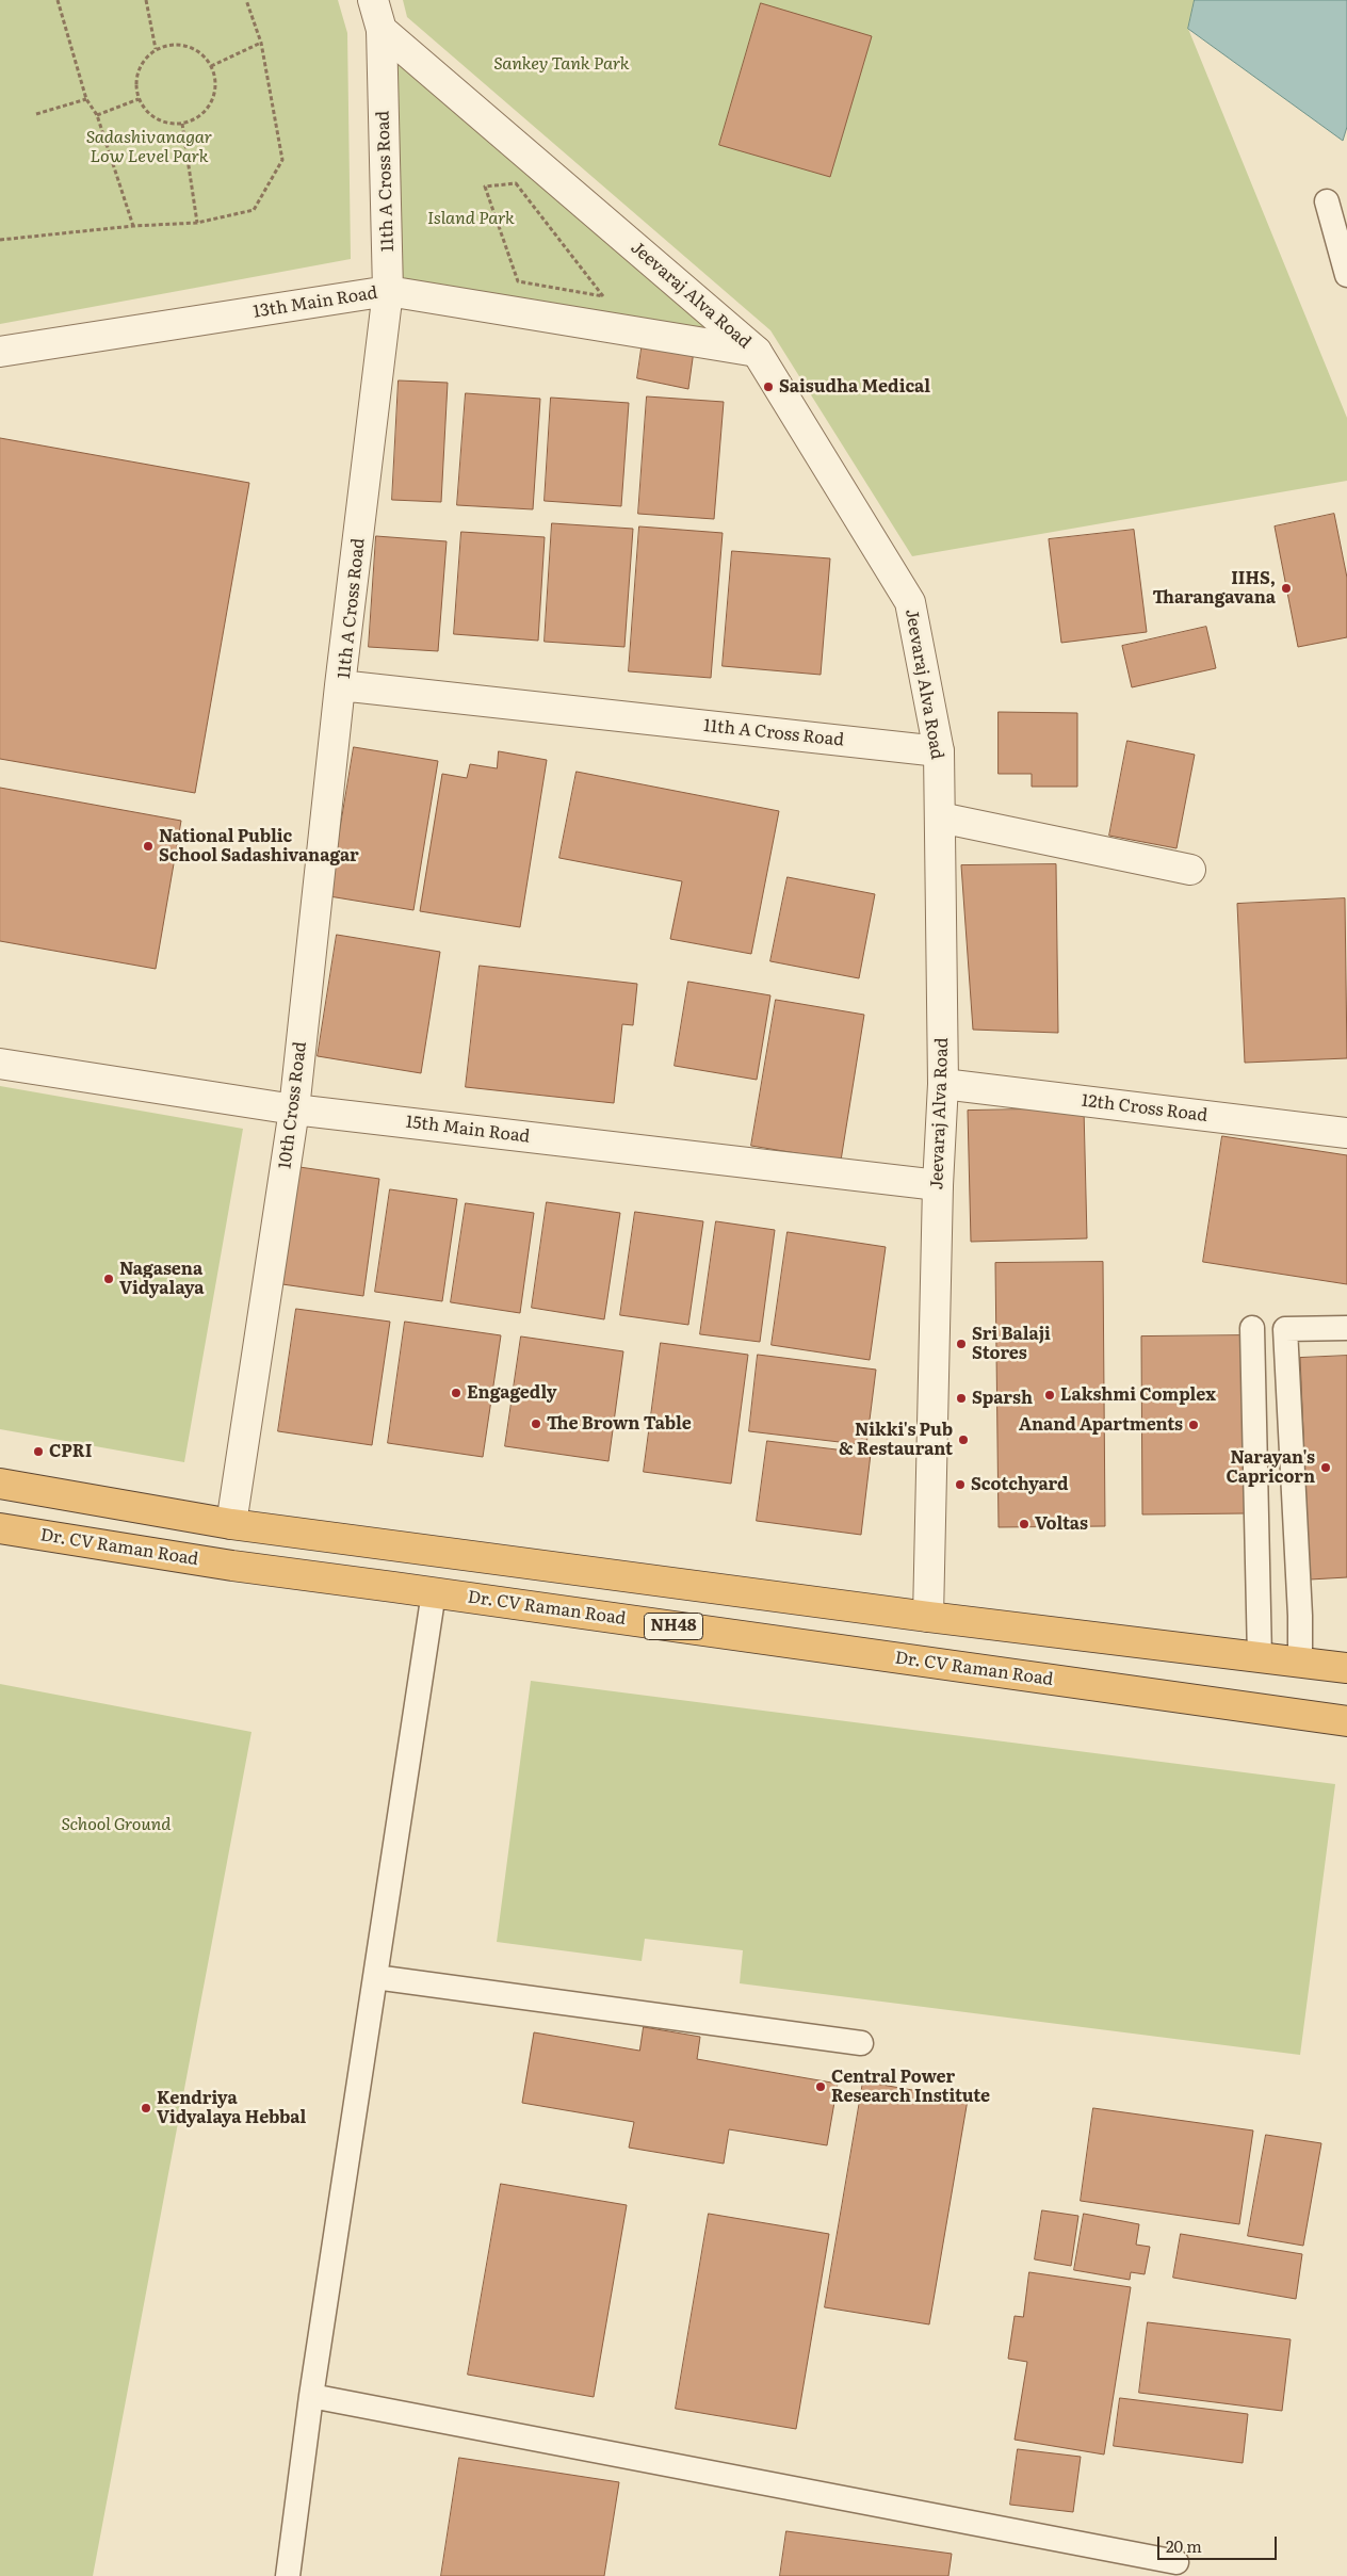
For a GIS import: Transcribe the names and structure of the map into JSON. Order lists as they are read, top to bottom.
{
  "streets": {
    "highway": ["Dr. CV Raman Road", "NH48"],
    "street": [
      "11th A Cross Road",
      "Jeevaraj Alva Road",
      "13th Main Road",
      "10th Cross Road",
      "12th Cross Road",
      "15th Main Road"
    ]
  },
  "crossings": [
    ["11th A Cross Road", "Jeevaraj Alva Road"],
    ["11th A Cross Road", "13th Main Road"],
    ["11th A Cross Road", "10th Cross Road"],
    ["Jeevaraj Alva Road", "13th Main Road"],
    ["Jeevaraj Alva Road", "12th Cross Road"],
    ["Jeevaraj Alva Road", "15th Main Road"],
    ["10th Cross Road", "15th Main Road"]
  ],
  "parks": [
    "Sankey Tank Park",
    "Sadashivanagar Low Level Park",
    "Island Park",
    "School Ground"
  ],
  "places": [
    "Saisudha Medical",
    "IIHS, Tharangavana",
    "National Public School Sadashivanagar",
    "Nagasena Vidyalaya",
    "Sri Balaji Stores",
    "Engagedly",
    "Lakshmi Complex",
    "Sparsh",
    "The Brown Table",
    "Anand Apartments",
    "Nikki's Pub & Restaurant",
    "CPRI",
    "Narayan's Capricorn",
    "Scotchyard",
    "Voltas",
    "Central Power Research Institute",
    "Kendriya Vidyalaya Hebbal"
  ],
  "scale_bar": "20 m"
}
